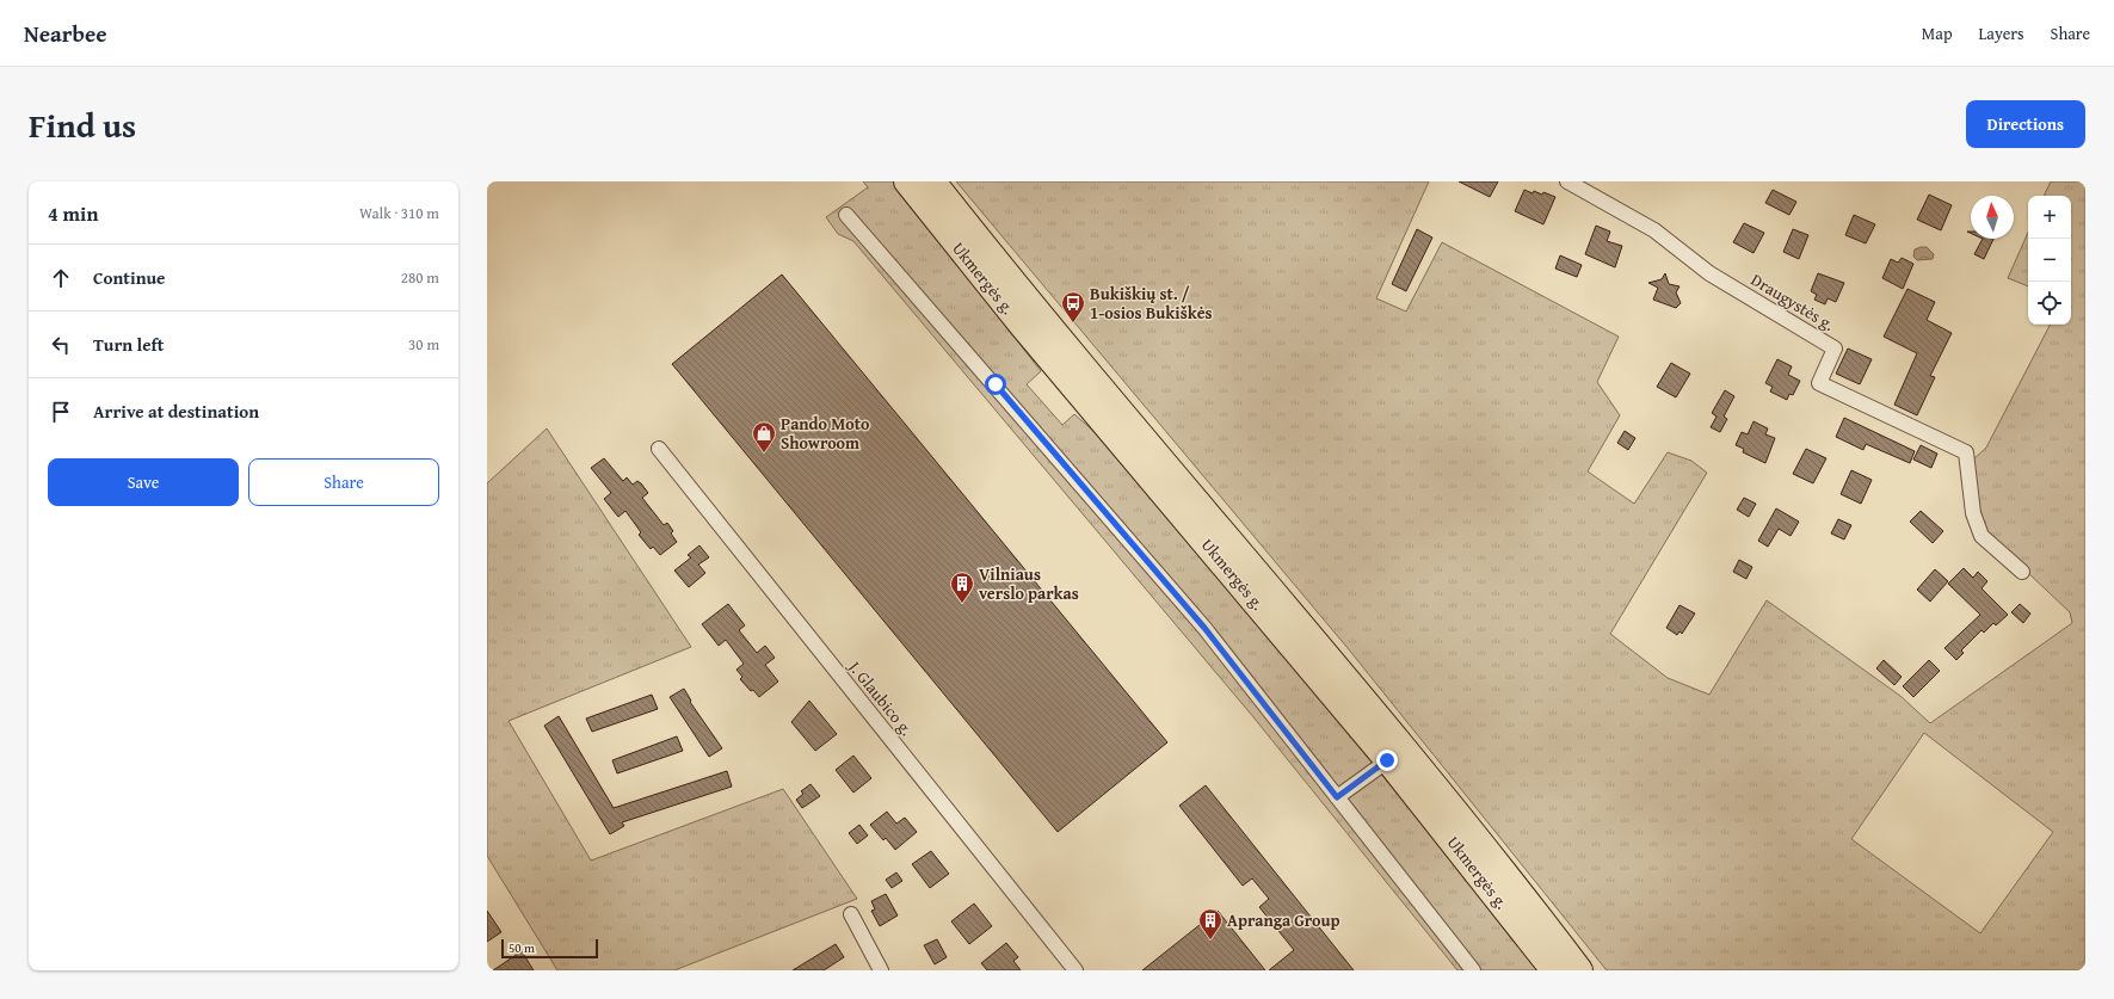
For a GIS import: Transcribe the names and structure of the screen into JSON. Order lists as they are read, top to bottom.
{
  "streets": {
    "highway": ["Ukmergės g."],
    "street": ["Draugystės g.", "J. Glaubico g."]
  },
  "places": {
    "bus stop": ["Bukiškių st. / 1-osios Bukiškės"],
    "shop": ["Pando Moto Showroom"],
    "building": ["Vilniaus verslo parkas", "Apranga Group"]
  },
  "scale_bar": "50 m",
  "north": "top",
  "page": {
    "header": "Nearbee",
    "nav": ["Map", "Layers", "Share"],
    "title": "Find us",
    "buttons": [
      "Directions",
      ["Save", "Share"]
    ],
    "heading": ["4 min", "Walk · 310 m"],
    "map_buttons": ["+", "−"],
    "list": [
      ["Continue", "280 m"],
      ["Turn left", "30 m"],
      "Arrive at destination"
    ],
    "scale": "50 m"
  }
}
